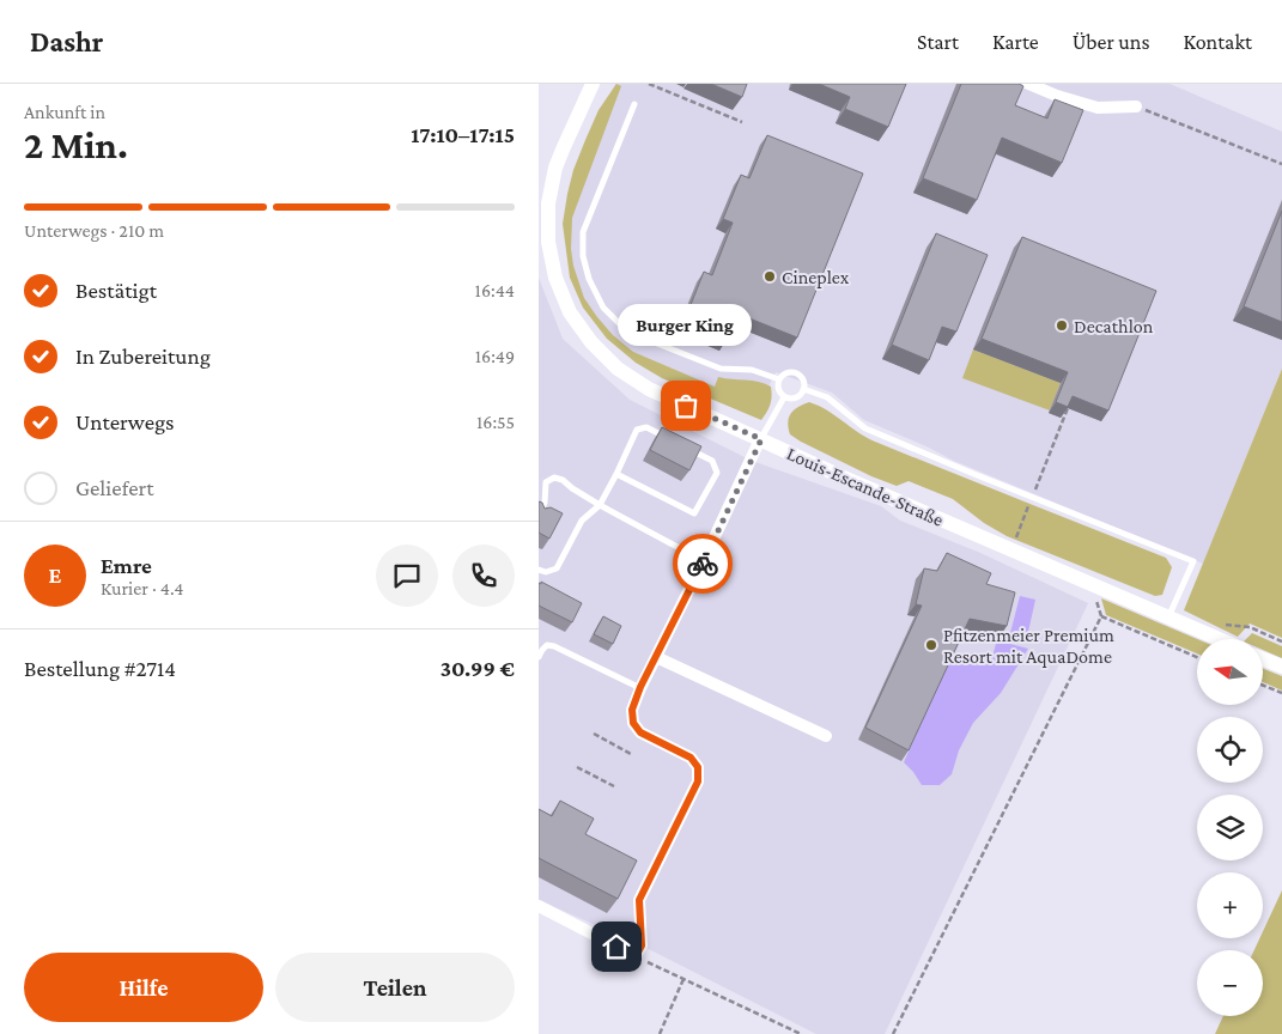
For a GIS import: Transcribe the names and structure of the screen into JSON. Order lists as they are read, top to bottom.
{
  "streets": {
    "street": ["Louis-Escande-Straße"]
  },
  "places": [
    "Cineplex",
    "Decathlon",
    "Burger King",
    "Pfitzenmeier Premium Resort mit AquaDome"
  ],
  "north": "left",
  "page": {
    "header": "Dashr",
    "nav": [
      "Start",
      "Karte",
      "Über uns",
      "Kontakt"
    ],
    "heading": ["2 Min.", "Ankunft in", "17:10–17:15"],
    "panel": [
      "Emre",
      "Kurier · 4.4",
      "Bestellung #2714",
      "30.99 €"
    ],
    "bar": "Unterwegs · 210 m",
    "list": [
      ["Bestätigt", "16:44"],
      ["In Zubereitung", "16:49"],
      ["Unterwegs", "16:55"],
      "Geliefert"
    ],
    "bubble": "Burger King",
    "round": "E",
    "map_buttons": ["+", "−"],
    "buttons": ["Hilfe", "Teilen"]
  }
}
